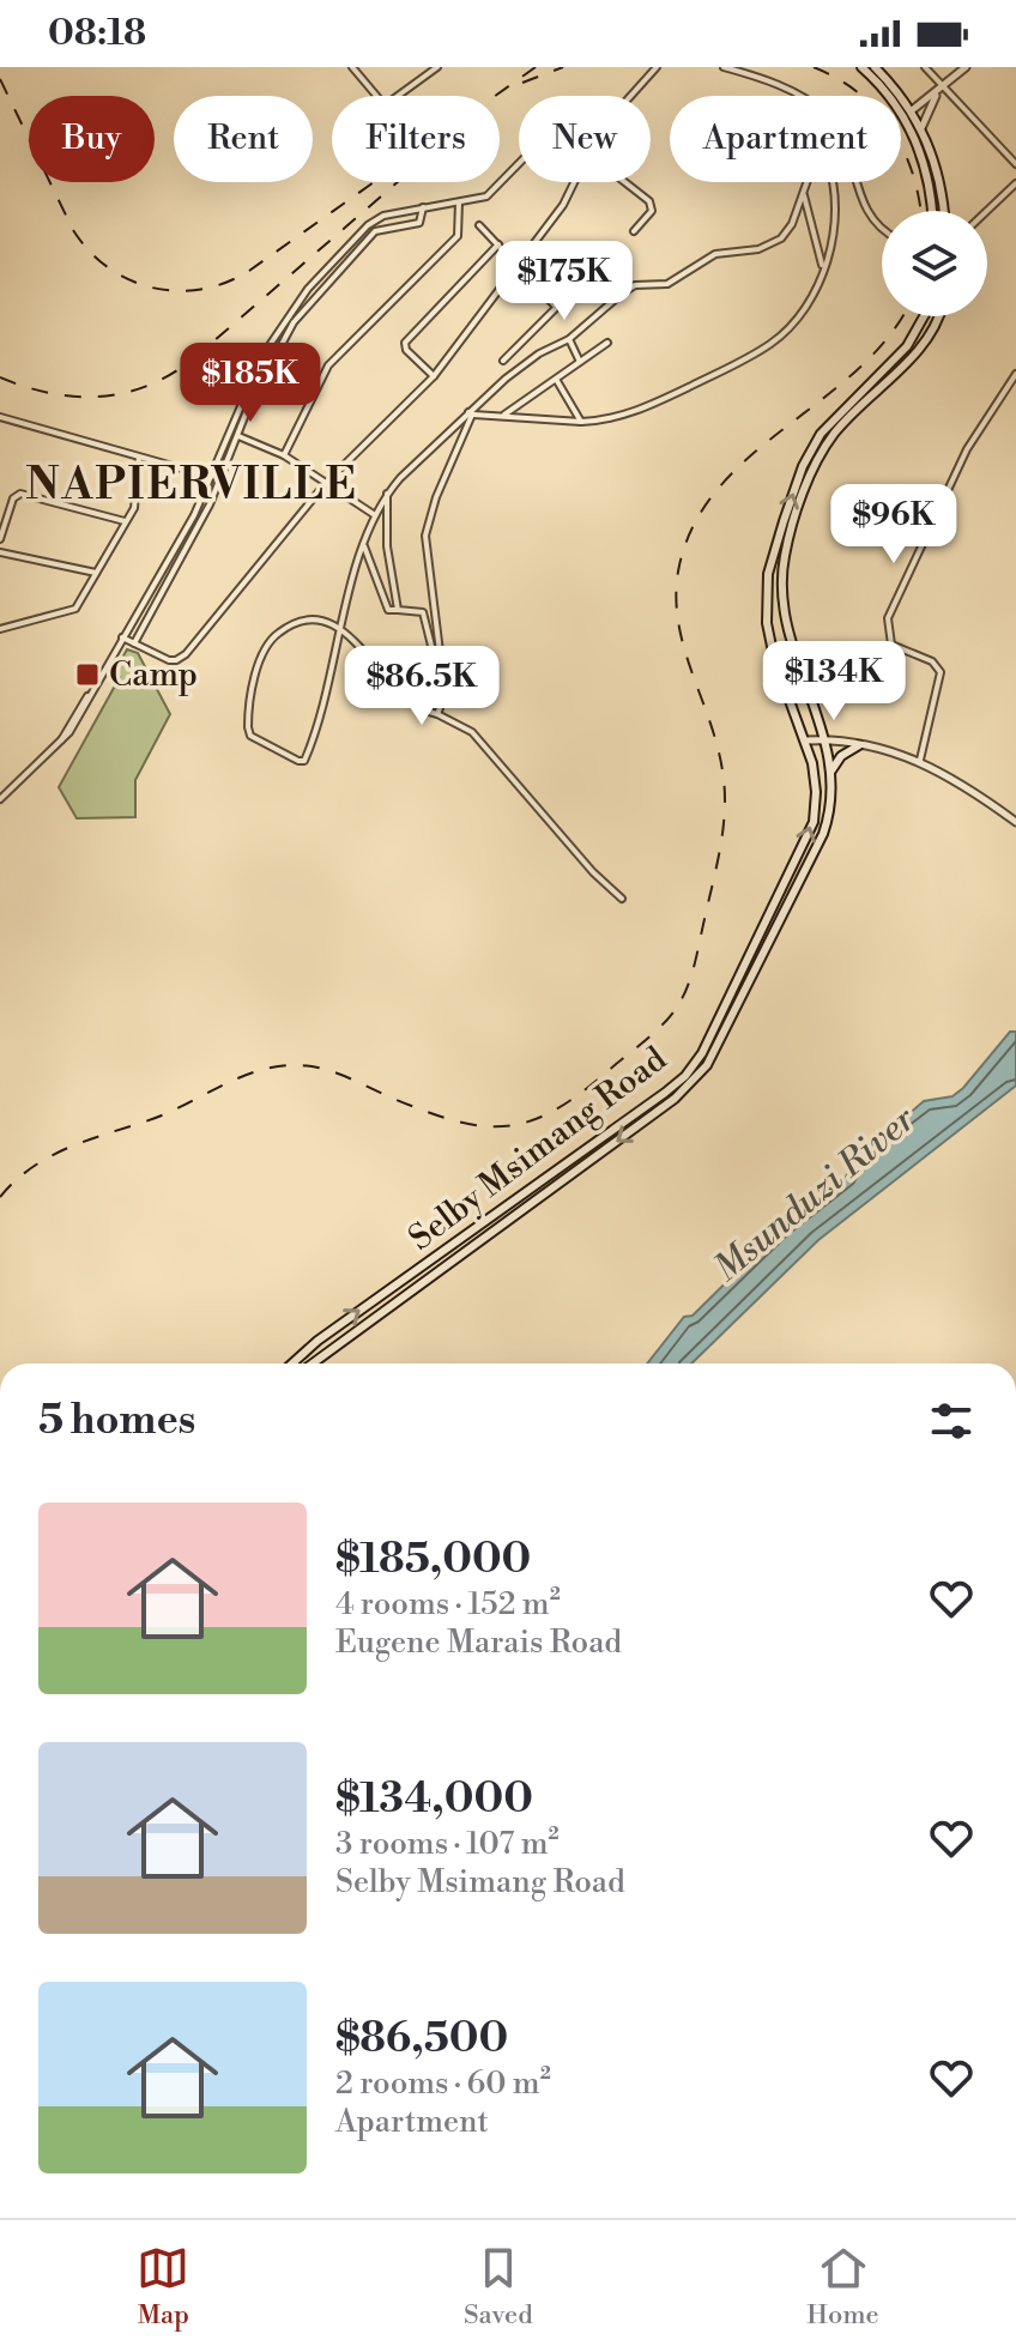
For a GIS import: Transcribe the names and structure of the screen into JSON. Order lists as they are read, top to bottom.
{
  "streets": {
    "main road": ["Selby Msimang Road"]
  },
  "districts": ["NAPIERVILLE"],
  "water": ["Msunduzi River"],
  "places": {
    "transit": ["Camp"]
  },
  "page": {
    "status": "08:18",
    "chip": [
      "Buy",
      "Rent",
      "Filters",
      "New",
      "Apartment"
    ],
    "price": [
      "$175K",
      "$185K",
      "$96K",
      "$134K",
      "$86.5K"
    ],
    "heading": "5 homes",
    "list": [
      {
        "name": "$185,000",
        "note": "4 rooms · 152 m² · Eugene Marais Road"
      },
      {
        "name": "$134,000",
        "note": "3 rooms · 107 m² · Selby Msimang Road"
      },
      {
        "name": "$86,500",
        "note": "2 rooms · 60 m² · Apartment"
      }
    ],
    "tabs": ["Map", "Saved", "Home"]
  }
}
